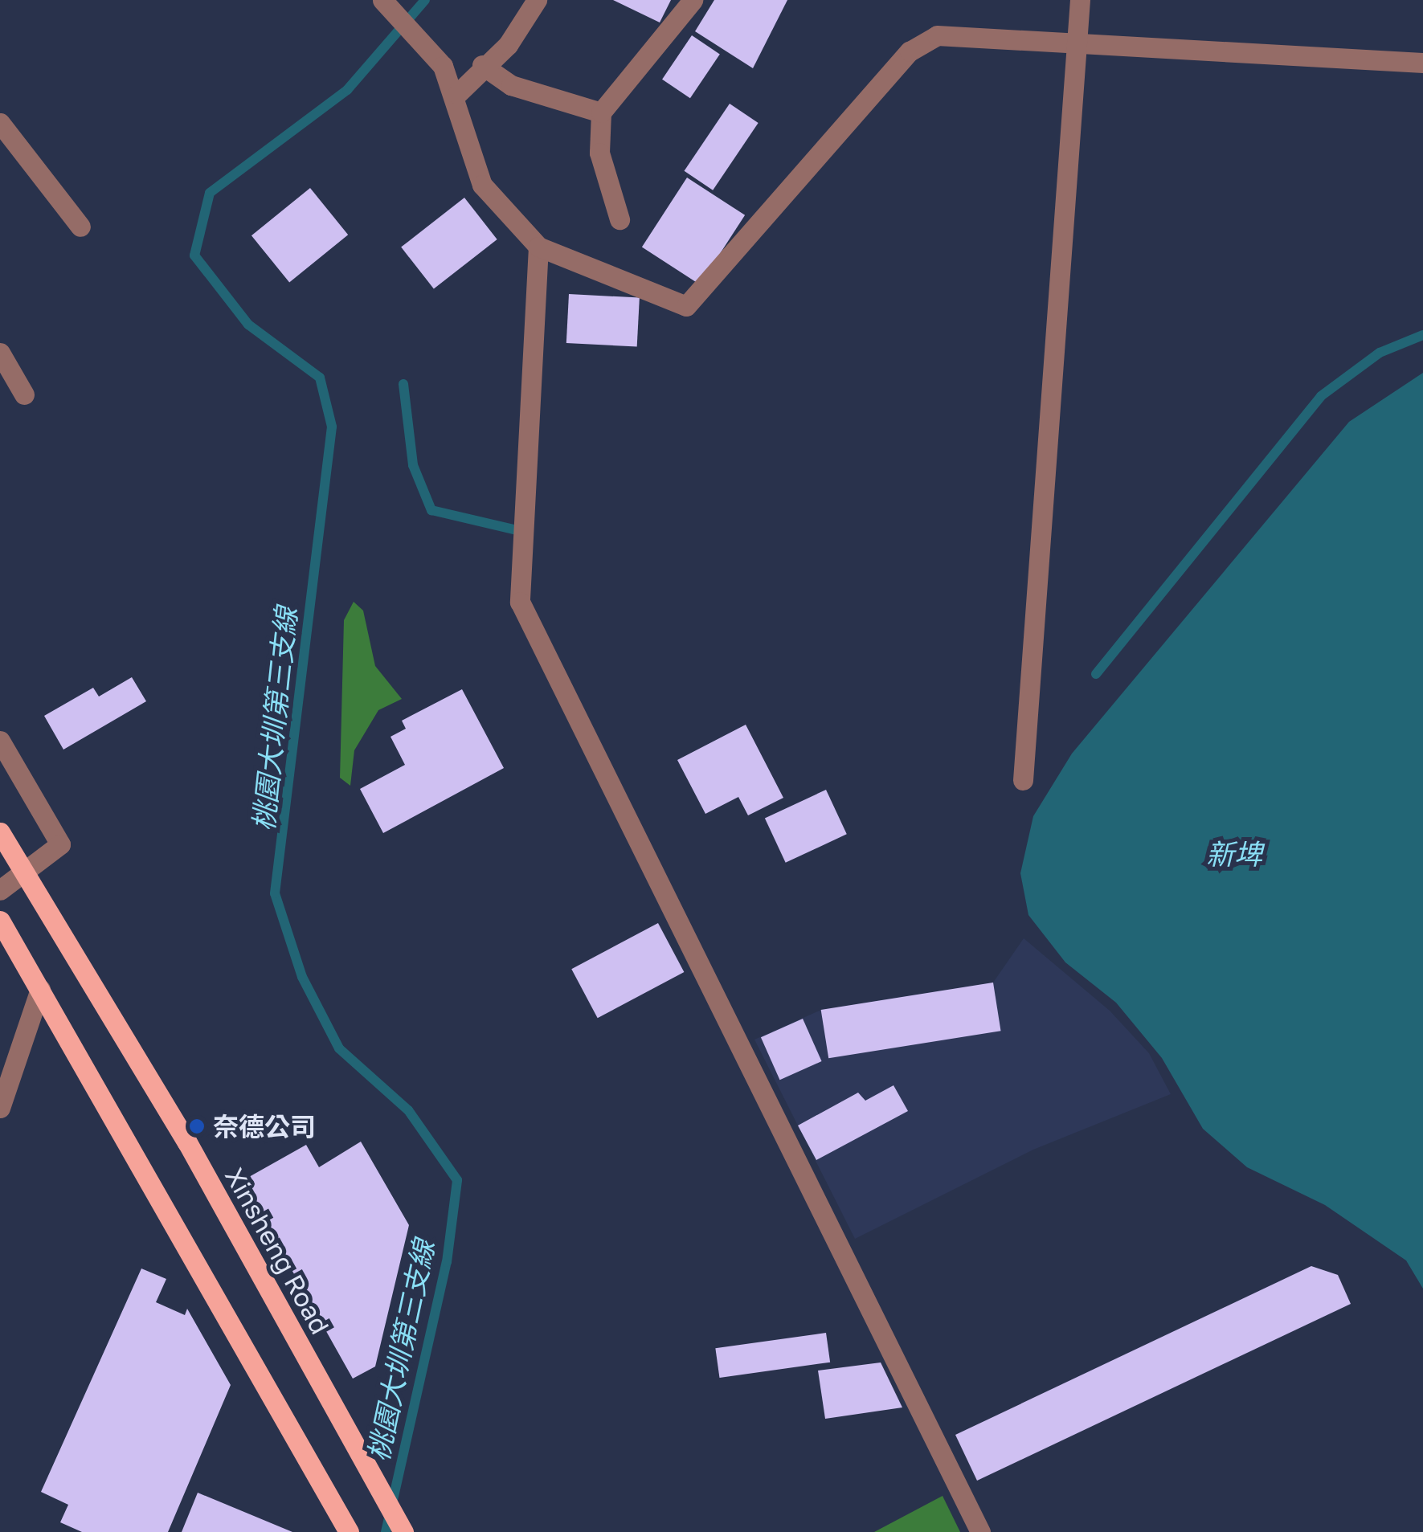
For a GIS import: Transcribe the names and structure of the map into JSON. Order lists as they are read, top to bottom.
{
  "streets": {
    "main road": ["Xinsheng Road"]
  },
  "water": ["桃園大圳第三支線", "新埤"],
  "places": ["奈德公司"]
}
